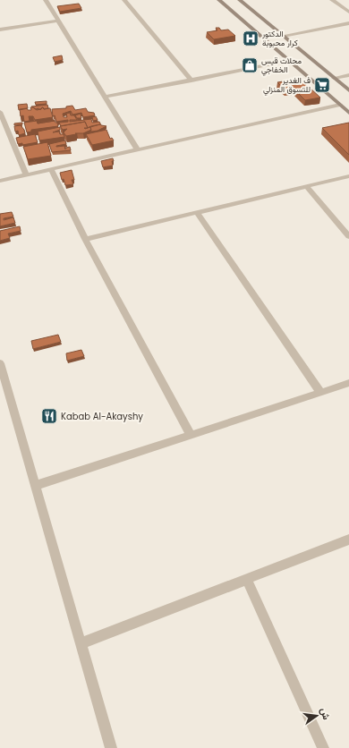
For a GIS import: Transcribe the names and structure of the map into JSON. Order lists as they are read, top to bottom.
{
  "places": {
    "hospital": ["الدكتور كرار محبوبة"],
    "shop": ["محلات قيس الخفاجي"],
    "supermarket": ["ف الغدير للتسوق المنزلي"],
    "restaurant": ["Kabab Al-Akayshy"]
  },
  "north": "right"
}
